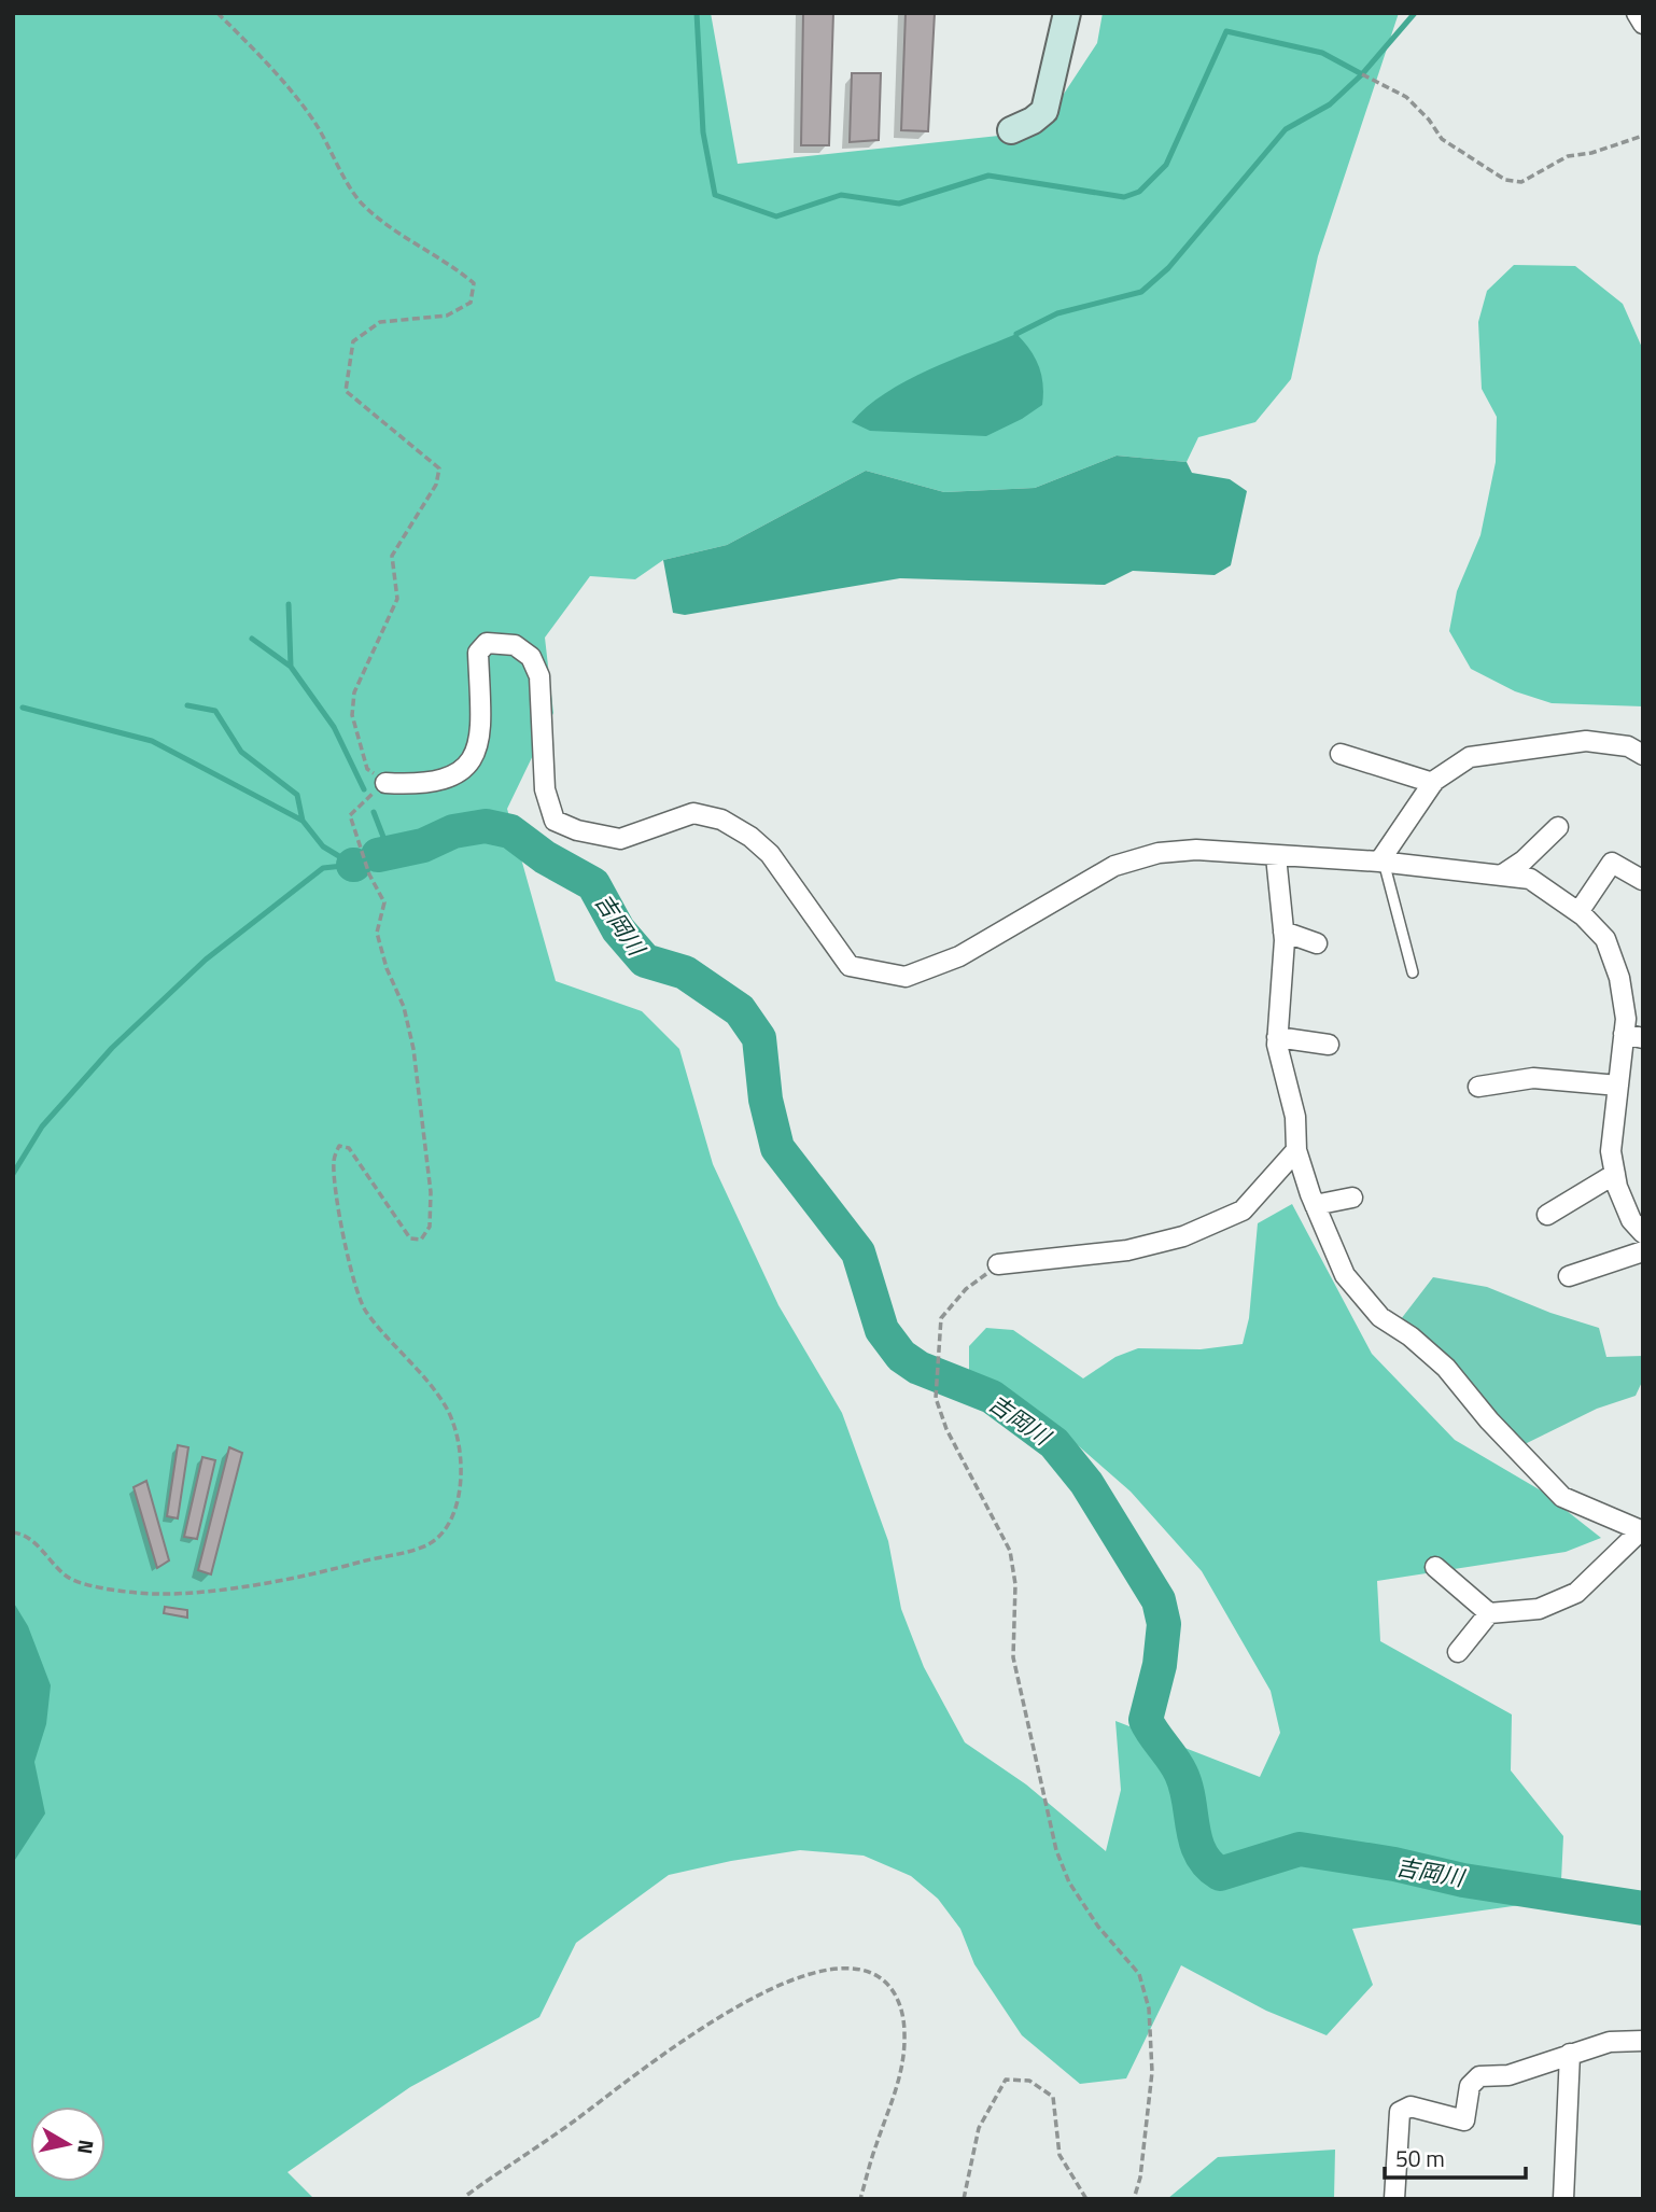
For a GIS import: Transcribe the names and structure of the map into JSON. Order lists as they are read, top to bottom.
{
  "water": ["吉岡川"],
  "scale_bar": "50 m",
  "north": "right"
}
